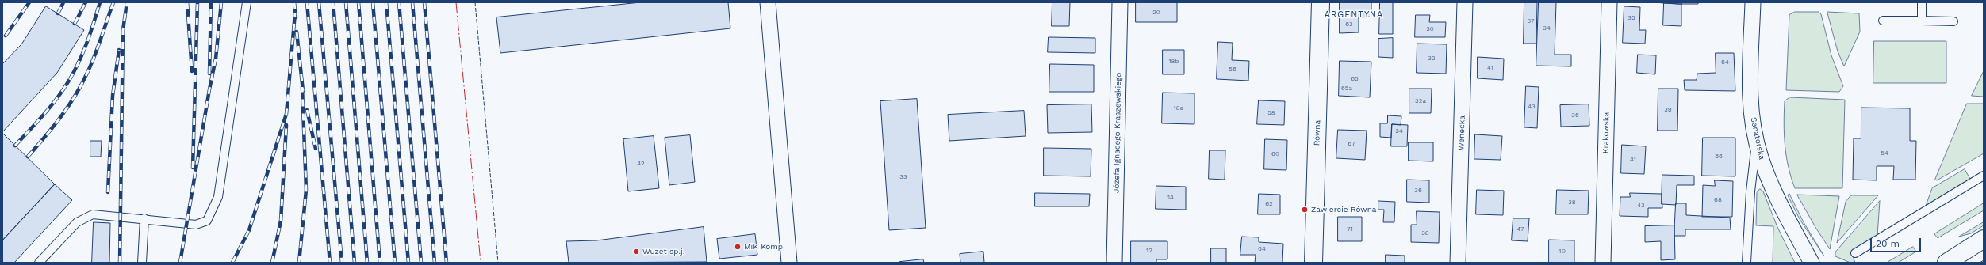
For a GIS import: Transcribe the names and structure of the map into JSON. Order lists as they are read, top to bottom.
{
  "streets": {
    "street": [
      "Józefa Ignacego Kraszewskiego",
      "Równa",
      "Wenecka",
      "Krakowska",
      "Senatorska"
    ]
  },
  "districts": ["ARGENTYNA"],
  "places": ["Zawiercie Równa", "MiK Komp", "Wuzet sp.j."],
  "house_numbers": [
    "20",
    "35",
    "37",
    "63",
    "34",
    "30",
    "32",
    "18b",
    "64",
    "41",
    "56",
    "65",
    "65a",
    "32a",
    "43",
    "18a",
    "39",
    "58",
    "36",
    "34",
    "67",
    "54",
    "60",
    "66",
    "41",
    "42",
    "33",
    "36",
    "14",
    "68",
    "38",
    "62",
    "43",
    "71",
    "47",
    "38",
    "64",
    "12",
    "40"
  ],
  "scale_bar": "20 m"
}
